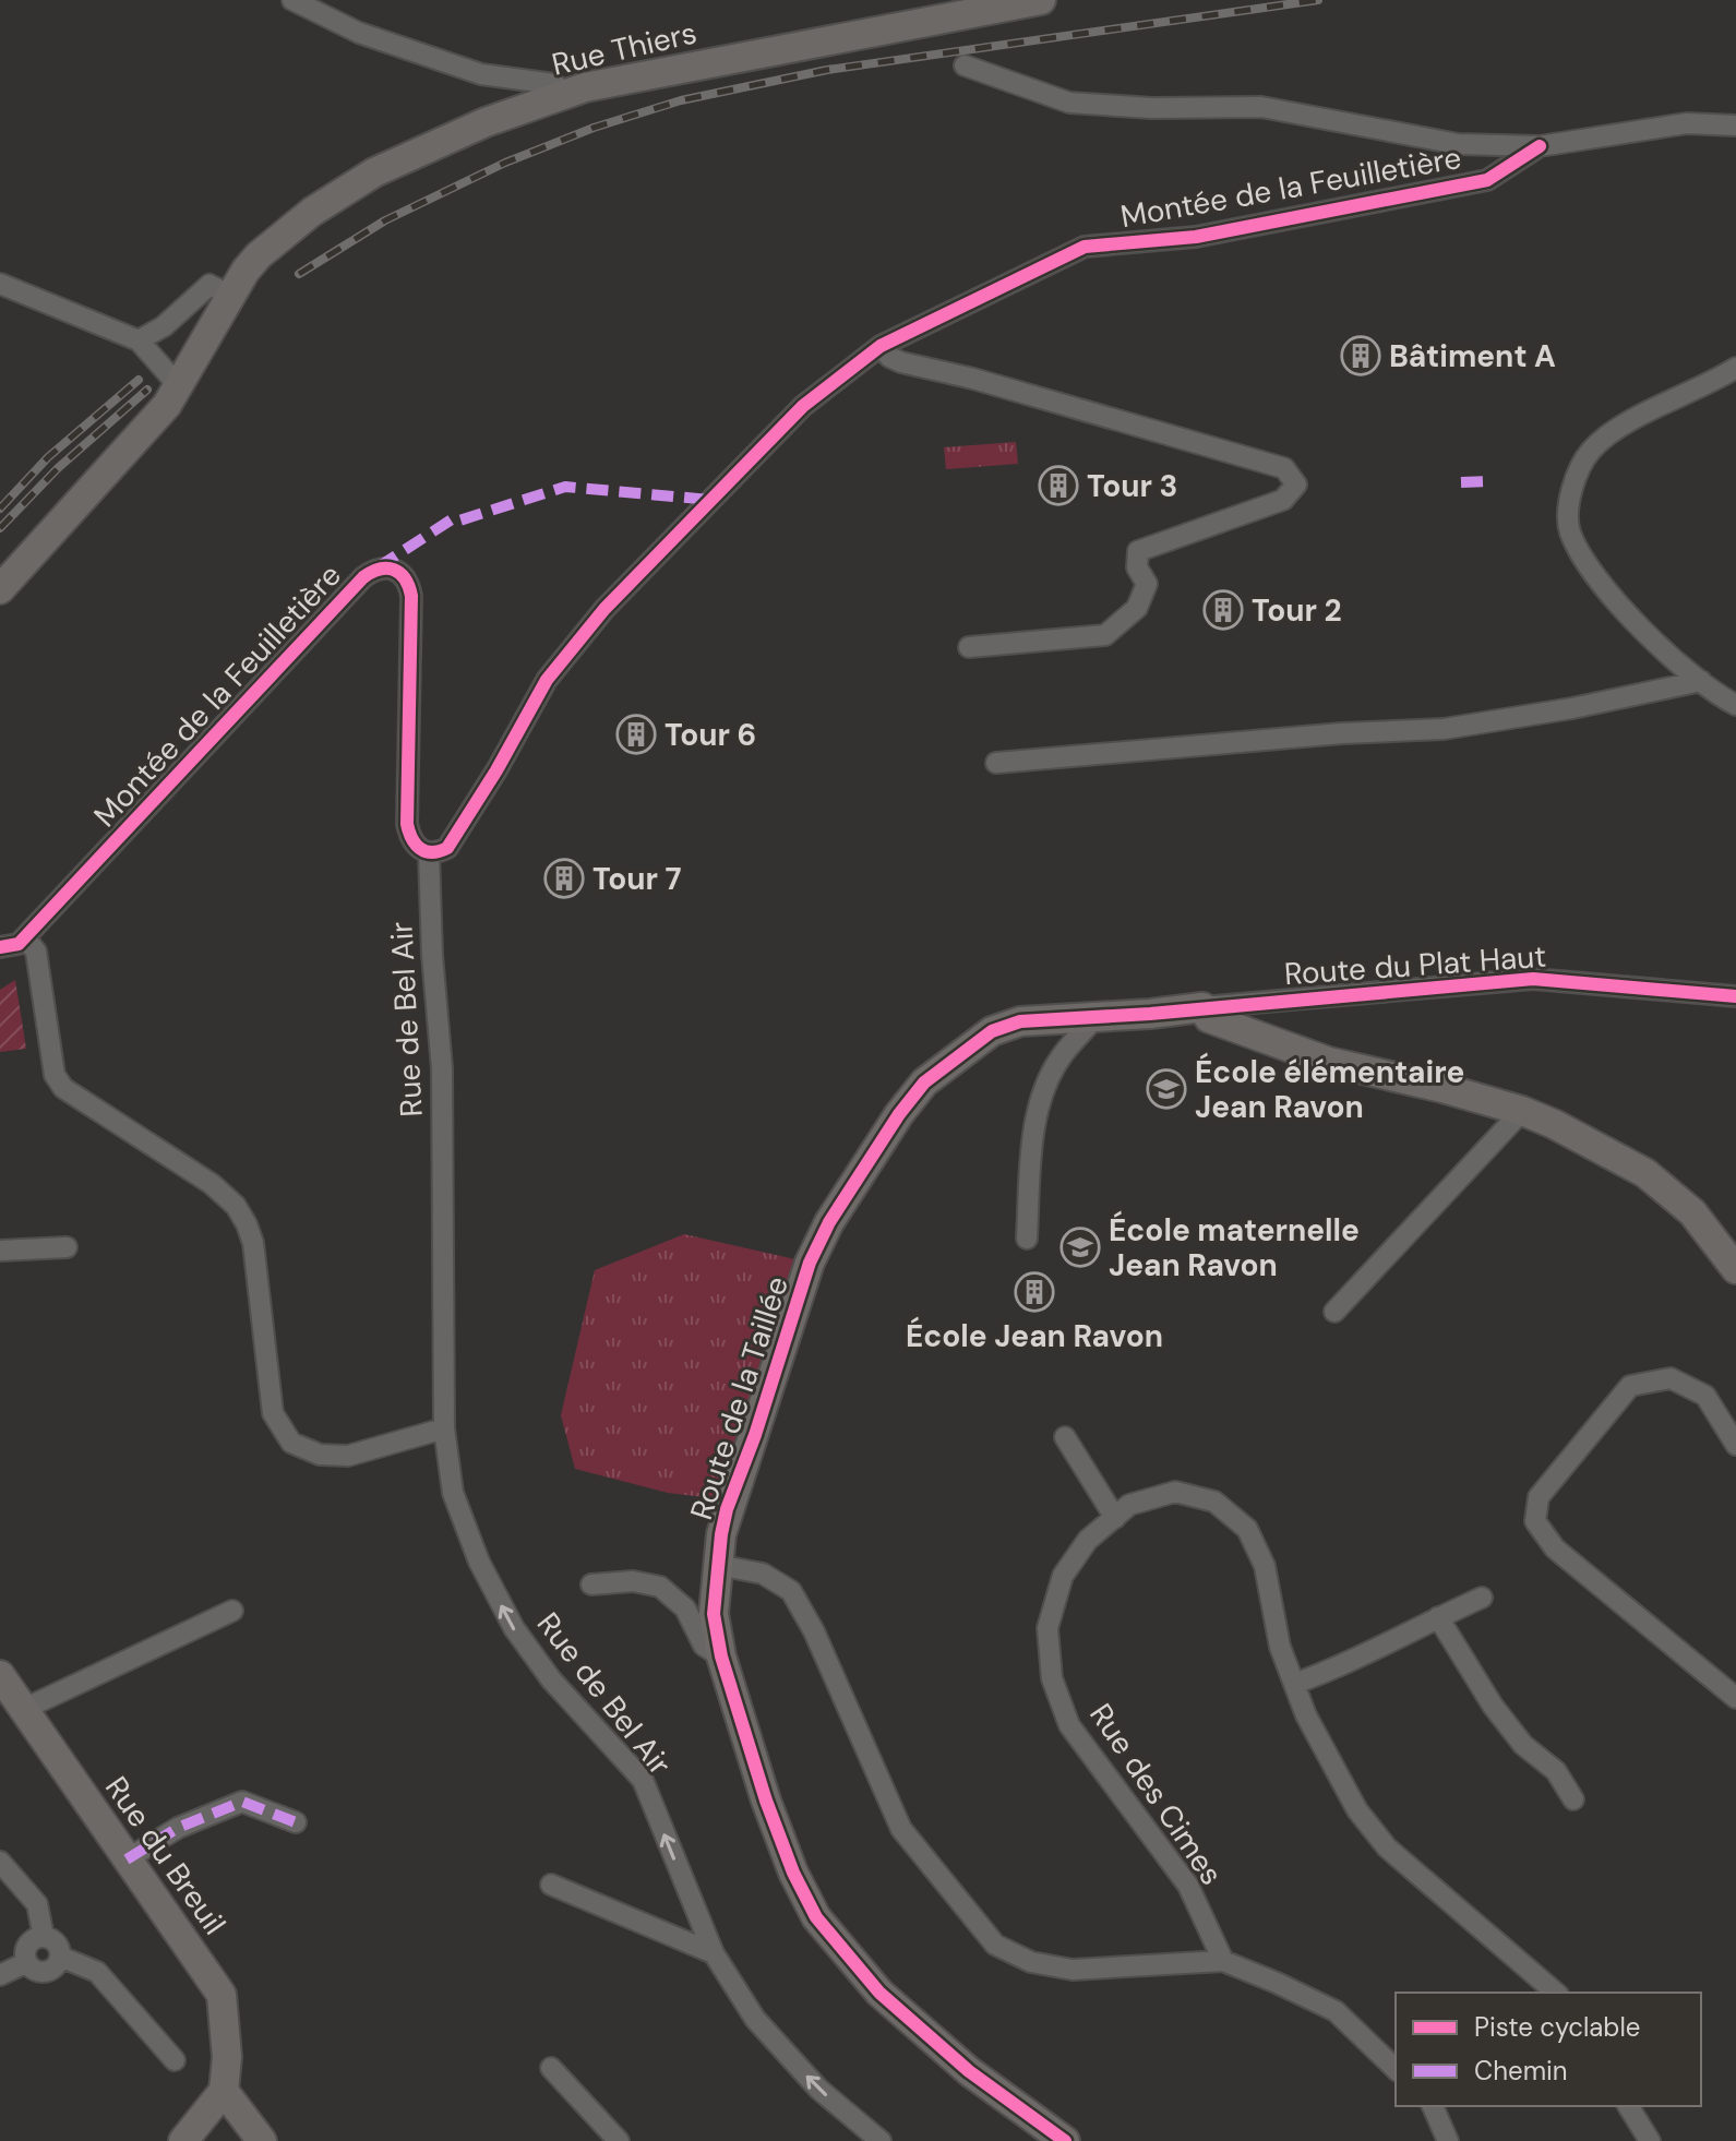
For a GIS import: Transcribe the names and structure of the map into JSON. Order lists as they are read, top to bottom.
{
  "streets": {
    "street": [
      "Rue Thiers",
      "Montée de la Feuilletière",
      "Route du Plat Haut",
      "Rue de Bel Air",
      "Route de la Taillée",
      "Rue des Cimes",
      "Rue du Breuil"
    ]
  },
  "crossings": [
    ["Montée de la Feuilletière", "Rue de Bel Air"],
    ["Route du Plat Haut", "Route de la Taillée"]
  ],
  "one_way": ["Rue de Bel Air"],
  "places": {
    "building": [
      "Bâtiment A",
      "Tour 3",
      "Tour 2",
      "Tour 6",
      "Tour 7",
      "École Jean Ravon"
    ],
    "school or university": ["École élémentaire Jean Ravon", "École maternelle Jean Ravon"]
  },
  "legend": ["Piste cyclable", "Chemin"]
}
